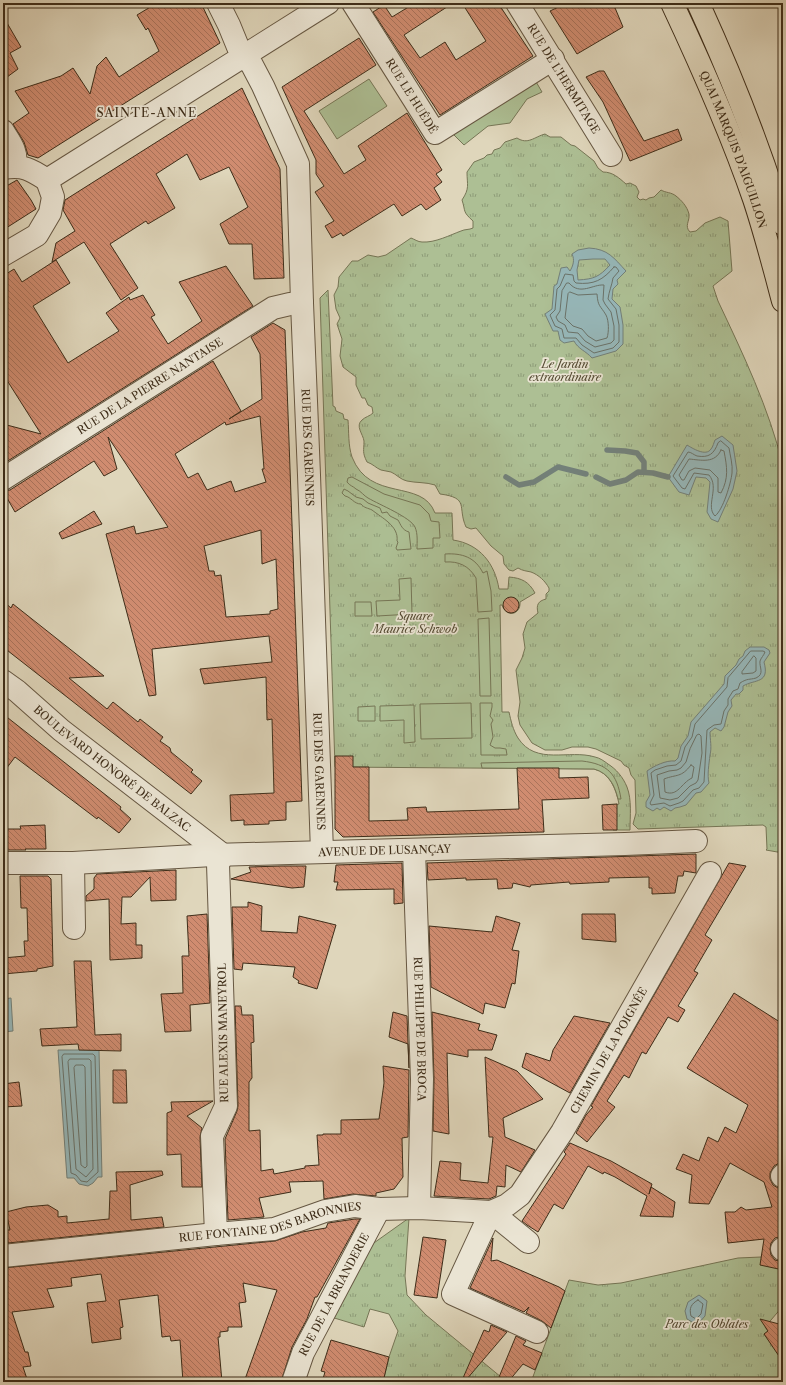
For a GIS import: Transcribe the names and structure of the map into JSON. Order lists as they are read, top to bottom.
{
  "streets": {
    "main road": ["QUAI MARQUIS D'AIGUILLON"],
    "street": [
      "RUE DE L'HERMITAGE",
      "RUE LE HUÉDÉ",
      "RUE DE LA PIERRE NANTAISE",
      "RUE DES GARENNES",
      "BOULEVARD HONORÉ DE BALZAC",
      "AVENUE DE LUSANÇAY",
      "RUE PHILIPPE DE BROCA",
      "RUE ALEXIS MANEYROL",
      "CHEMIN DE LA POIGNÉE",
      "RUE FONTAINE DES BARONNIES",
      "RUE DE LA BRIANDERIE"
    ]
  },
  "crossings": [
    ["RUE DE L'HERMITAGE", "RUE LE HUÉDÉ"],
    ["RUE DE LA PIERRE NANTAISE", "RUE DES GARENNES"],
    ["RUE DES GARENNES", "AVENUE DE LUSANÇAY"],
    ["BOULEVARD HONORÉ DE BALZAC", "AVENUE DE LUSANÇAY"],
    ["BOULEVARD HONORÉ DE BALZAC", "RUE ALEXIS MANEYROL"],
    ["AVENUE DE LUSANÇAY", "RUE PHILIPPE DE BROCA"],
    ["AVENUE DE LUSANÇAY", "RUE ALEXIS MANEYROL"],
    ["RUE PHILIPPE DE BROCA", "RUE FONTAINE DES BARONNIES"],
    ["RUE ALEXIS MANEYROL", "RUE FONTAINE DES BARONNIES"],
    ["CHEMIN DE LA POIGNÉE", "RUE FONTAINE DES BARONNIES"],
    ["RUE FONTAINE DES BARONNIES", "RUE DE LA BRIANDERIE"]
  ],
  "districts": ["SAINTE-ANNE"],
  "parks": ["Le Jardin extraordinaire", "Square Maurice Schwob", "Parc des Oblates"]
}
